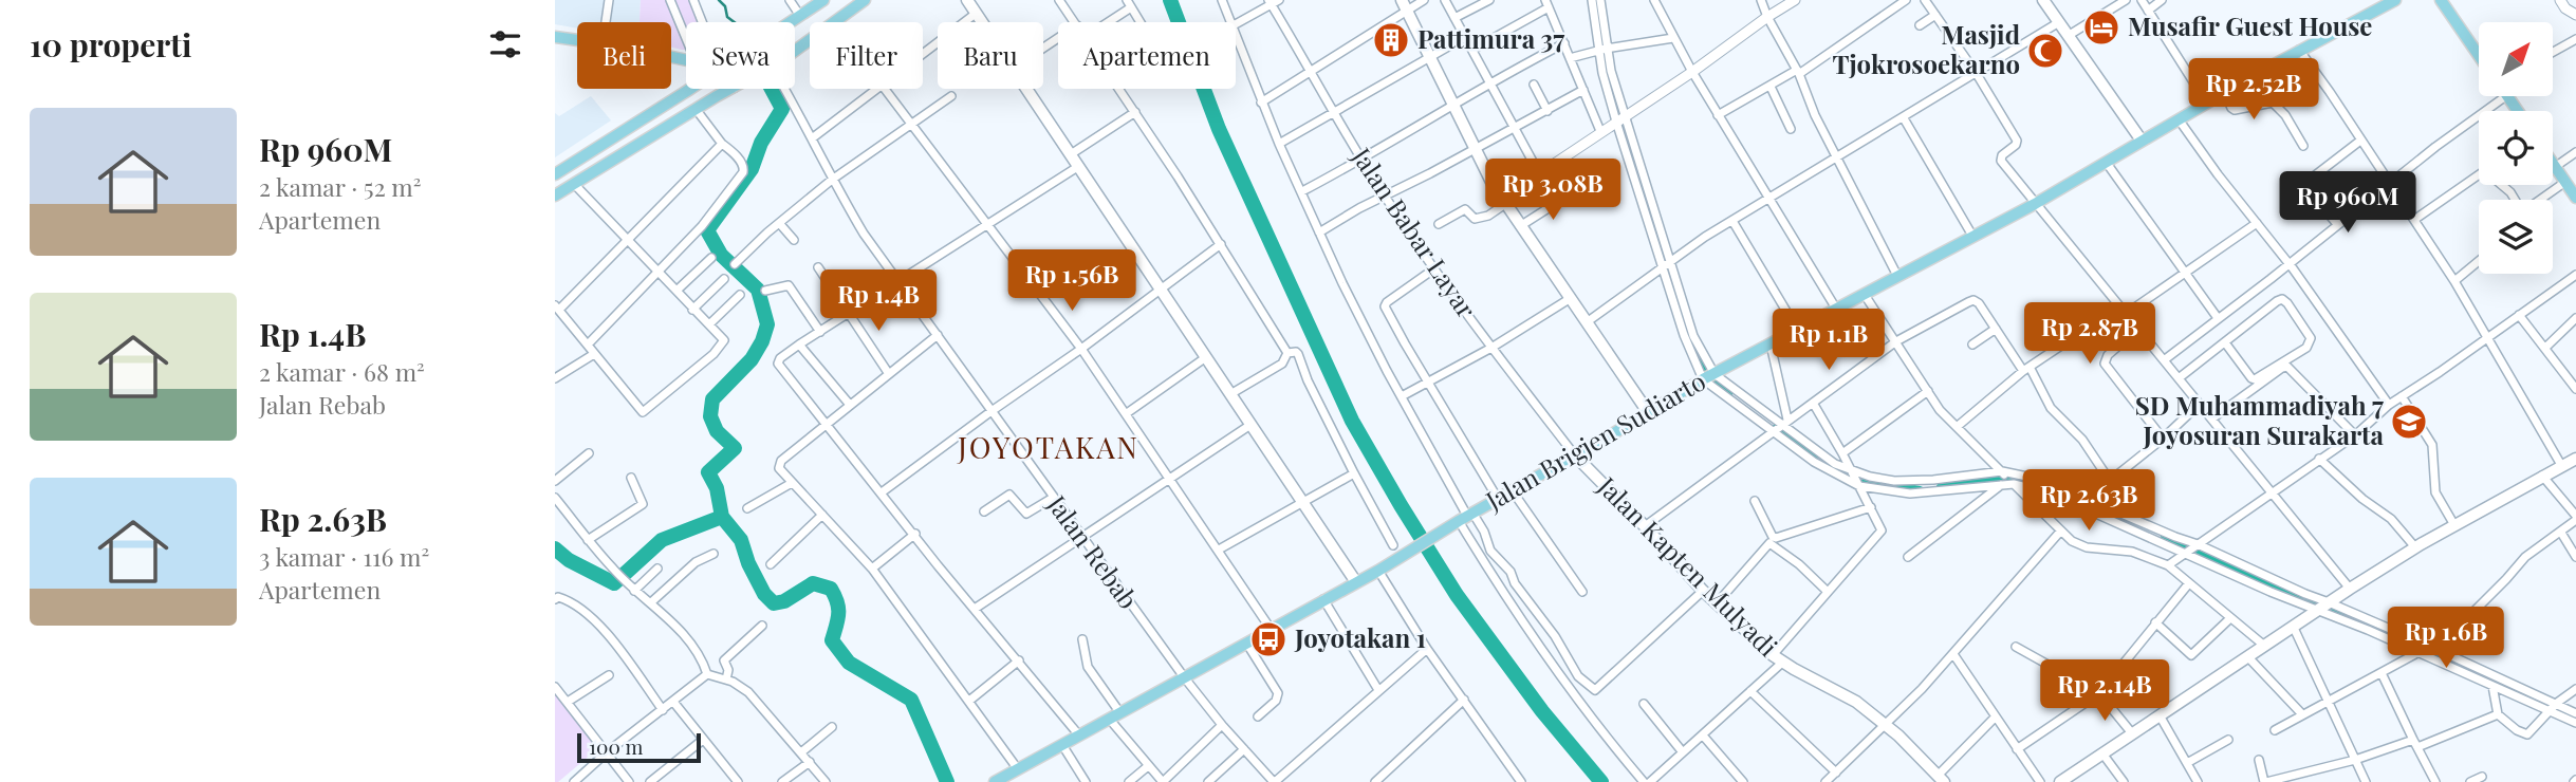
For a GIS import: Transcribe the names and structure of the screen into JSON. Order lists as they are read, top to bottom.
{
  "streets": {
    "main road": ["Jalan Brigjen Sudiarto", "Jalan Kapten Mulyadi"],
    "street": ["Jalan Babar Layar", "Jalan Rebab"]
  },
  "crossings": [
    ["Jalan Babar Layar", "Jalan Brigjen Sudiarto"],
    ["Jalan Babar Layar", "Jalan Kapten Mulyadi"],
    ["Jalan Brigjen Sudiarto", "Jalan Rebab"],
    ["Jalan Brigjen Sudiarto", "Jalan Kapten Mulyadi"]
  ],
  "districts": ["JOYOTAKAN"],
  "places": {
    "hotel": ["Musafir Guest House"],
    "building": ["Pattimura 37"],
    "mosque": ["Masjid Tjokrosoekarno"],
    "school or university": ["SD Muhammadiyah 7 Joyosuran Surakarta"],
    "bus stop": ["Joyotakan 1"]
  },
  "scale_bar": "100 m",
  "north": "top right",
  "page": {
    "heading": "10 properti",
    "chip": [
      "Beli",
      "Sewa",
      "Filter",
      "Baru",
      "Apartemen"
    ],
    "price": [
      "Rp 2.52B",
      "Rp 3.08B",
      "Rp 960M",
      "Rp 1.56B",
      "Rp 1.4B",
      "Rp 2.87B",
      "Rp 1.1B",
      "Rp 2.63B",
      "Rp 1.6B",
      "Rp 2.14B"
    ],
    "list": [
      {
        "name": "Rp 960M",
        "note": "2 kamar · 52 m² · Apartemen"
      },
      {
        "name": "Rp 1.4B",
        "note": "2 kamar · 68 m² · Jalan Rebab"
      },
      {
        "name": "Rp 2.63B",
        "note": "3 kamar · 116 m² · Apartemen"
      }
    ],
    "scale": "100 m"
  }
}
